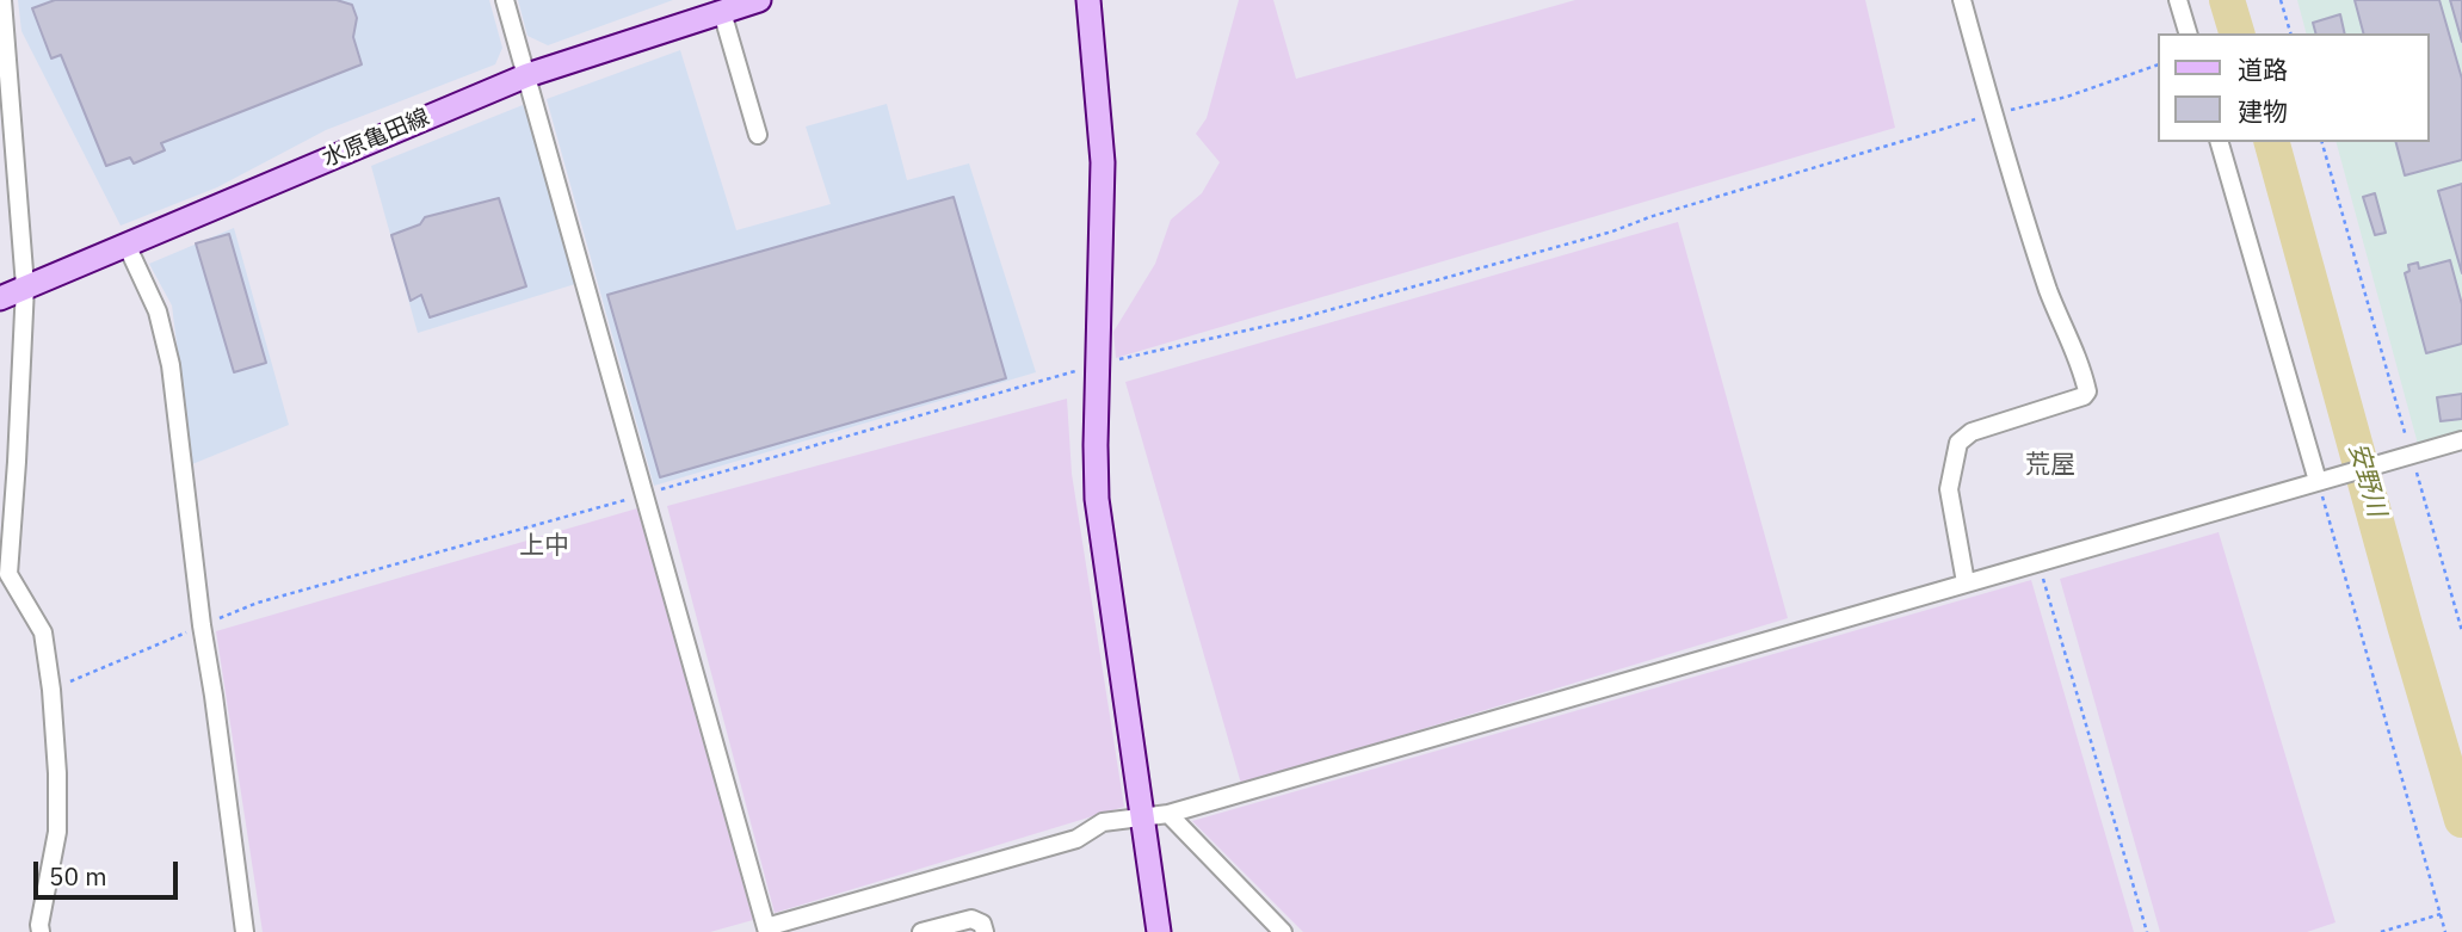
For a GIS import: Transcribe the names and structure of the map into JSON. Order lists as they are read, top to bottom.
{
  "streets": {
    "street": ["水原亀田線"]
  },
  "districts": ["荒屋", "上中"],
  "water": ["安野川"],
  "legend": ["道路", "建物"],
  "scale_bar": "50 m"
}
